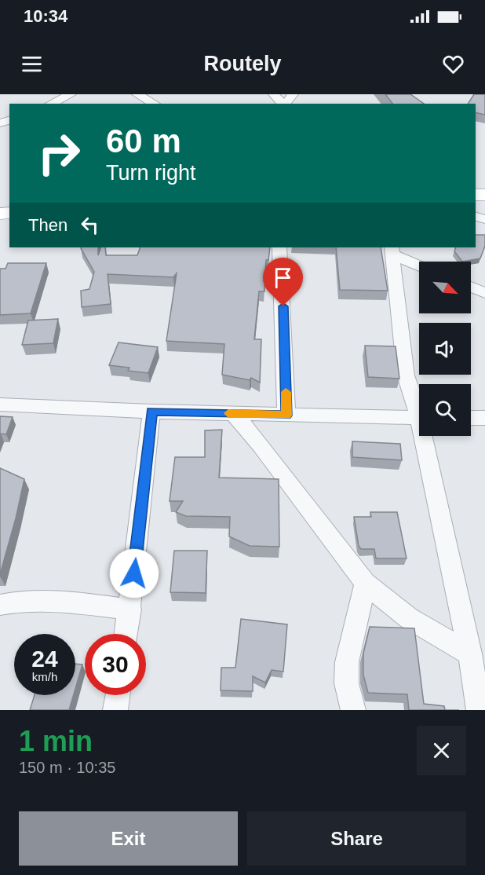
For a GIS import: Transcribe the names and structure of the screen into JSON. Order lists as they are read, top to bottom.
{
  "north": "bottom right",
  "page": {
    "status": "10:34",
    "header": "Routely",
    "turn": ["60 m", "Turn right"],
    "then": "Then",
    "speed": "24 km/h",
    "limit": "30",
    "heading": ["1 min", "150 m · 10:35"],
    "buttons": ["Exit", "Share"]
  }
}
